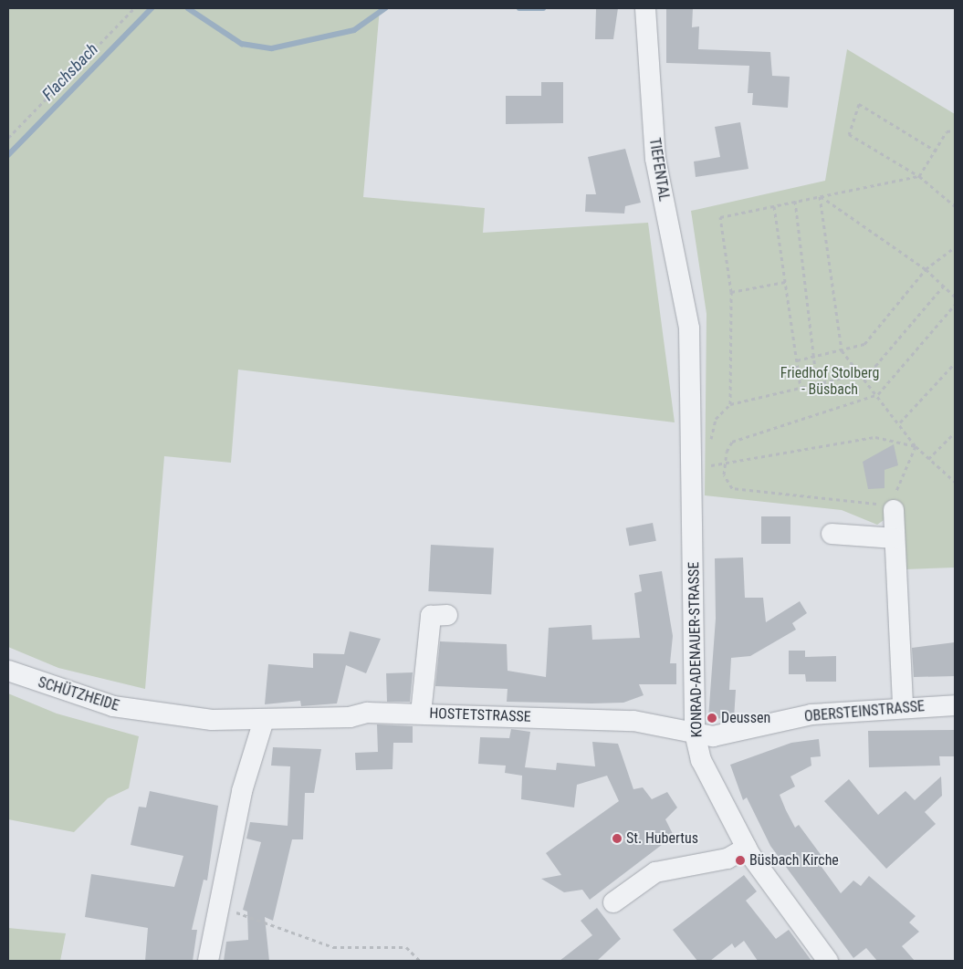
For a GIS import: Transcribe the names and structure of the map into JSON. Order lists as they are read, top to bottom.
{
  "streets": {
    "street": [
      "TIEFENTAL",
      "KONRAD-ADENAUER-STRASSE",
      "SCHÜTZHEIDE",
      "OBERSTEINSTRASSE",
      "HOSTETSTRASSE"
    ]
  },
  "crossings": [
    ["TIEFENTAL", "KONRAD-ADENAUER-STRASSE"],
    ["KONRAD-ADENAUER-STRASSE", "OBERSTEINSTRASSE"],
    ["KONRAD-ADENAUER-STRASSE", "HOSTETSTRASSE"],
    ["SCHÜTZHEIDE", "HOSTETSTRASSE"],
    ["OBERSTEINSTRASSE", "HOSTETSTRASSE"]
  ],
  "water": ["Flachsbach"],
  "parks": ["Friedhof Stolberg - Büsbach"],
  "places": ["Deussen", "St. Hubertus", "Büsbach Kirche"]
}
